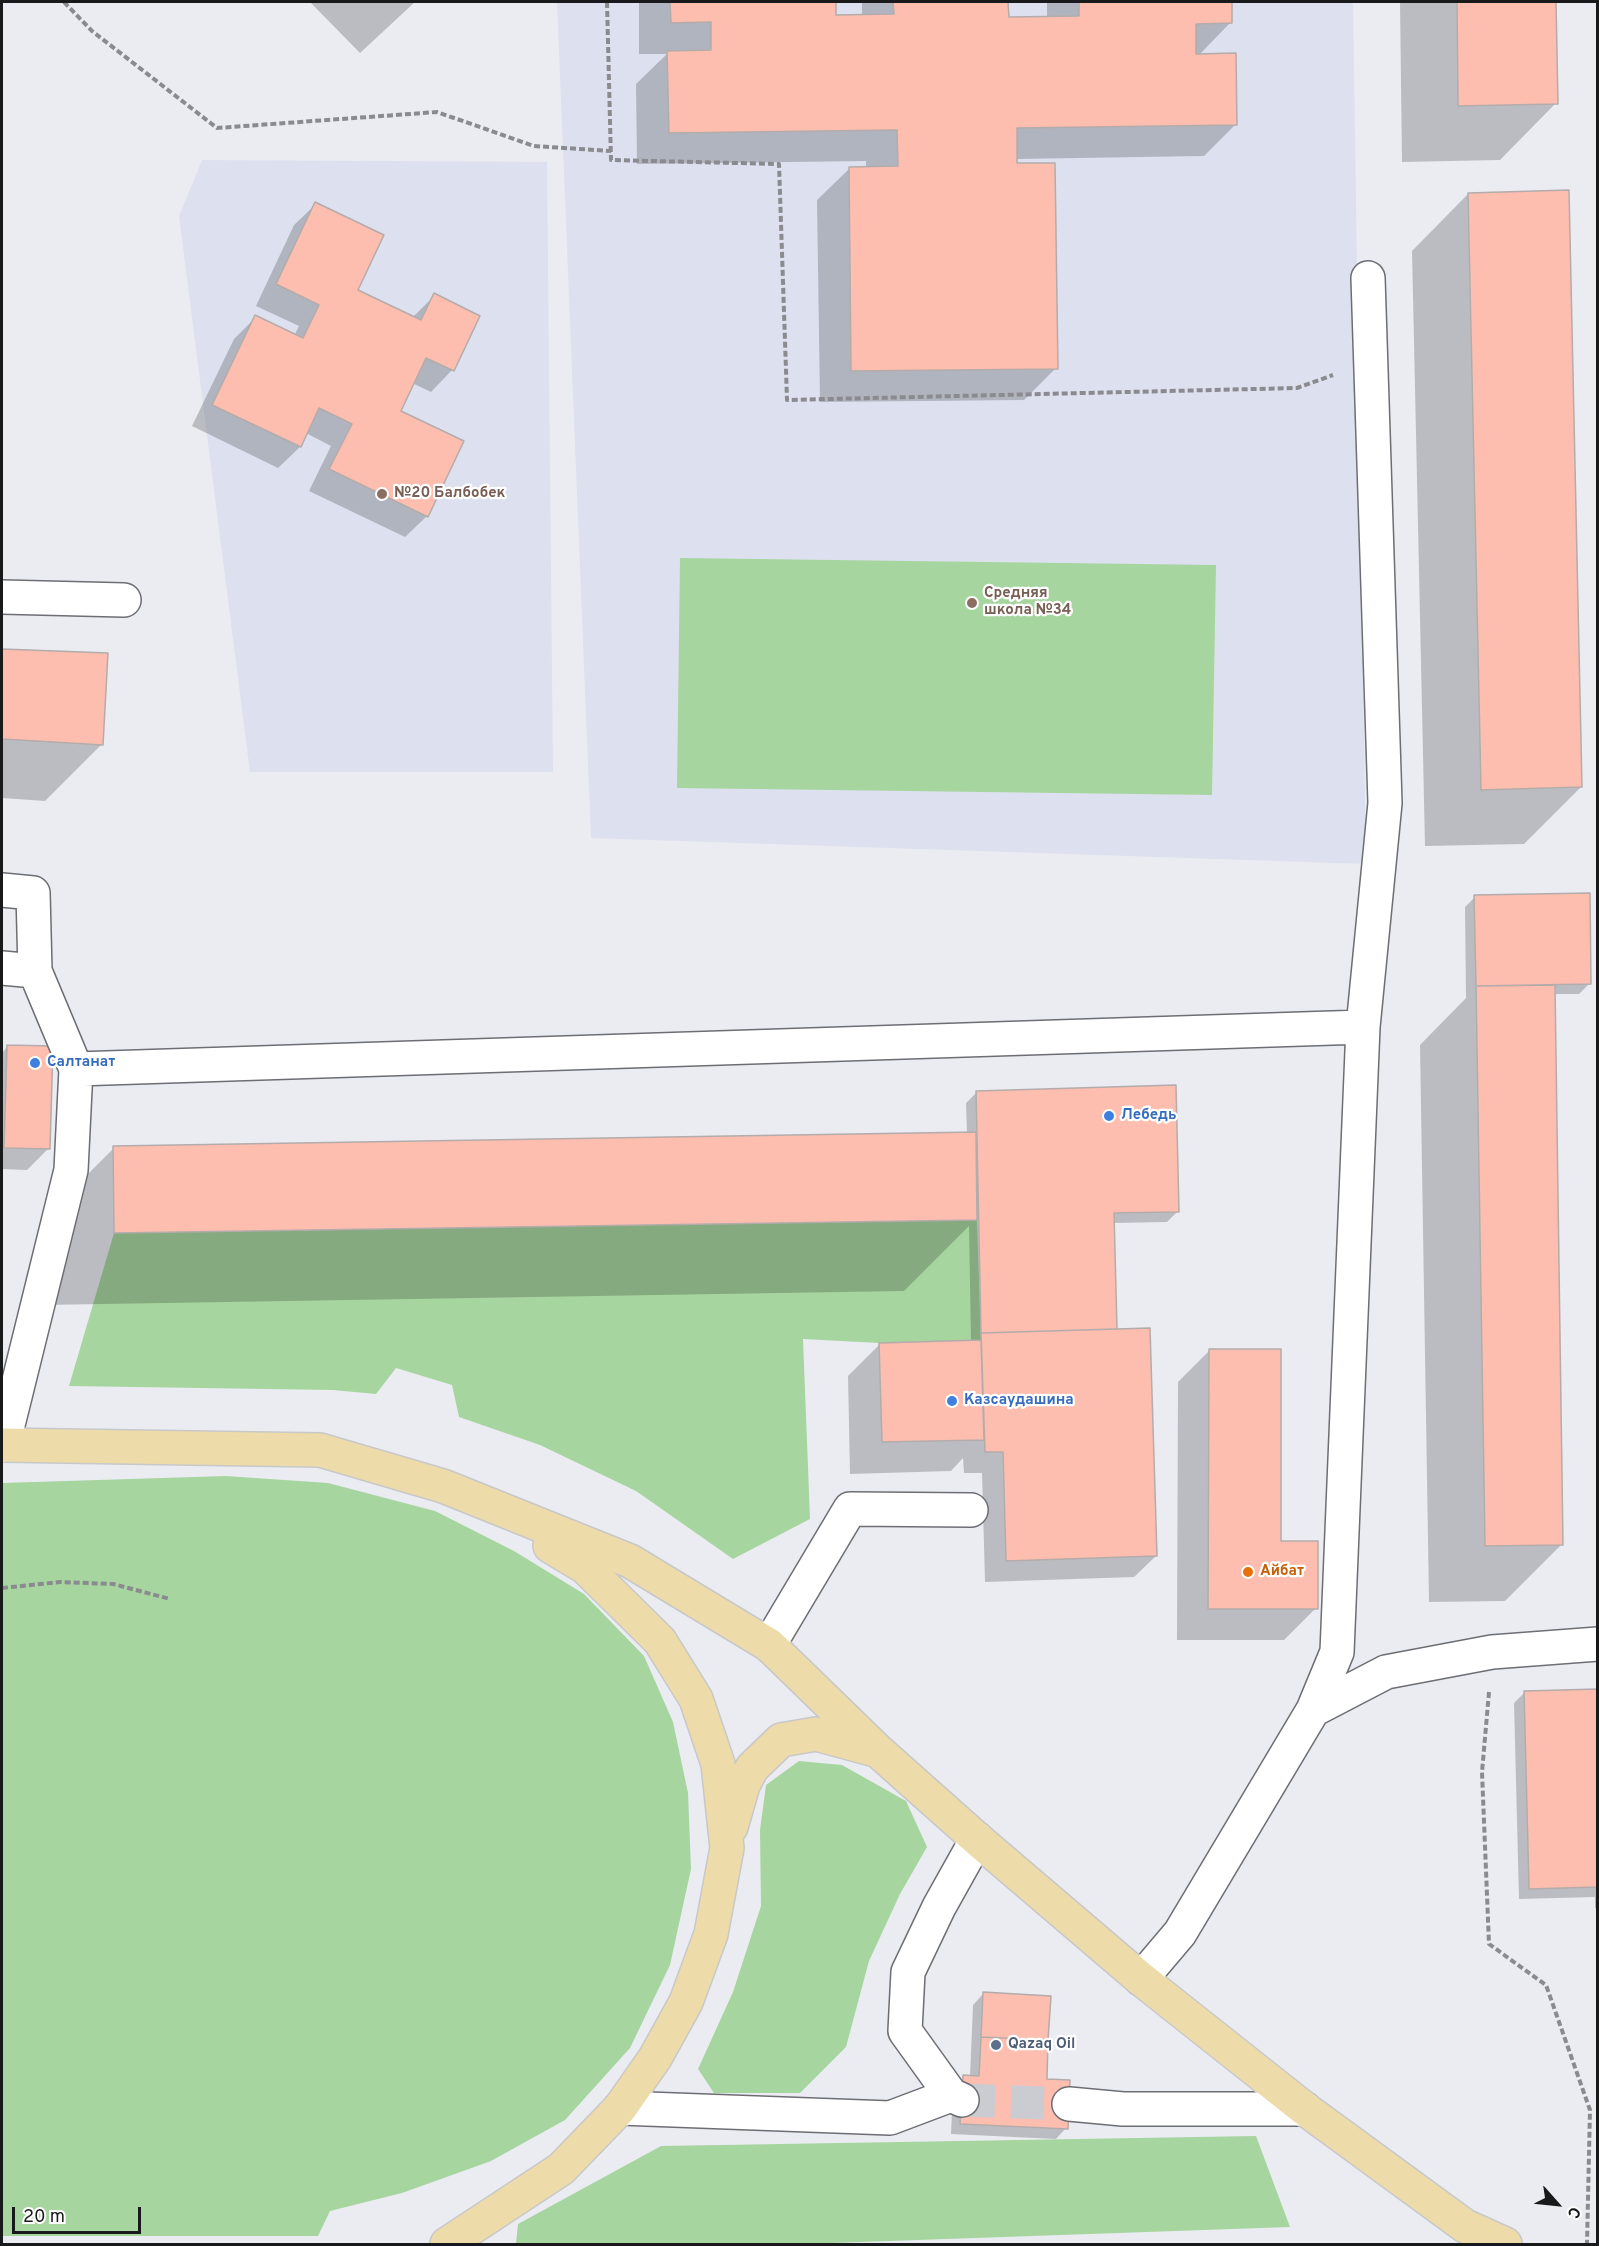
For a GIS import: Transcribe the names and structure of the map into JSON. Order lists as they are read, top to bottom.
{
  "places": [
    "№20 Балбобек",
    "Средняя школа №34",
    "Салтанат",
    "Лебедь",
    "Казсаудашина",
    "Айбат",
    "Qazaq Oil"
  ],
  "scale_bar": "20 m",
  "north": "bottom right"
}
